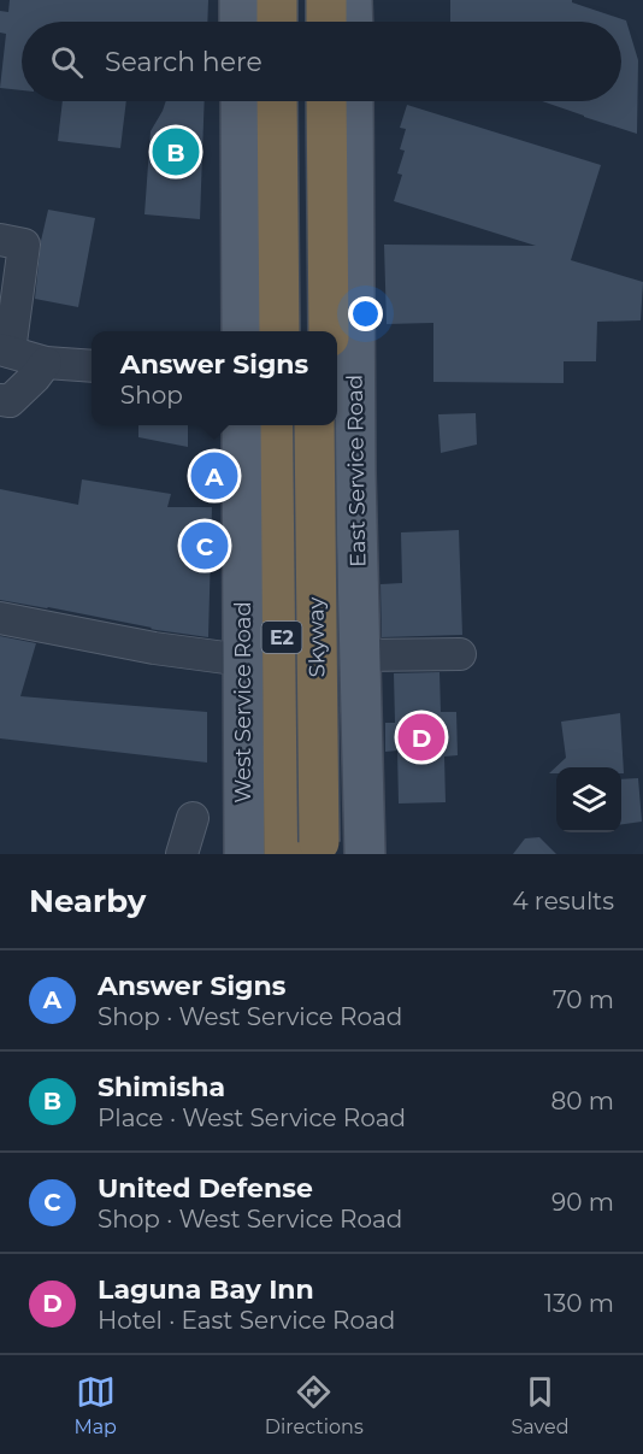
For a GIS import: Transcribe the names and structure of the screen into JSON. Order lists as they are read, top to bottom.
{
  "streets": {
    "highway": ["E2", "Skyway"],
    "main road": ["East Service Road", "West Service Road"]
  },
  "crossings": [
    ["E2", "Skyway"]
  ],
  "page": {
    "search": "Search here",
    "pins": [
      "B",
      "A",
      "C",
      "D"
    ],
    "popup": ["Answer Signs", "Shop"],
    "heading": ["Nearby", "4 results"],
    "list": [
      {
        "mark": "A",
        "name": "Answer Signs",
        "note": "Shop · West Service Road",
        "value": "70 m"
      },
      {
        "mark": "B",
        "name": "Shimisha",
        "note": "Place · West Service Road",
        "value": "80 m"
      },
      {
        "mark": "C",
        "name": "United Defense",
        "note": "Shop · West Service Road",
        "value": "90 m"
      },
      {
        "mark": "D",
        "name": "Laguna Bay Inn",
        "note": "Hotel · East Service Road",
        "value": "130 m"
      }
    ],
    "nav": ["Map", "Directions", "Saved"]
  }
}
